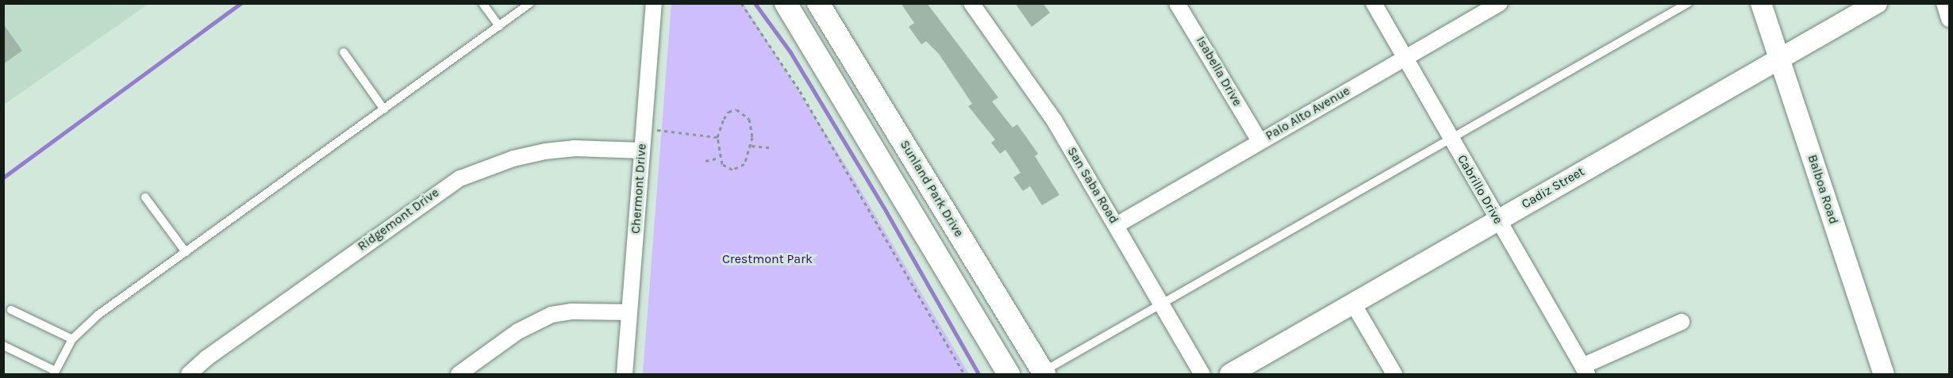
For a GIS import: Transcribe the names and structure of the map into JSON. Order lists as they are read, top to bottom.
{
  "streets": {
    "main road": ["Sunland Park Drive"],
    "street": [
      "Isabella Drive",
      "Palo Alto Avenue",
      "San Saba Road",
      "Cadiz Street",
      "Chermont Drive",
      "Cabrillo Drive",
      "Balboa Road",
      "Ridgemont Drive"
    ]
  },
  "crossings": [
    ["Isabella Drive", "Palo Alto Avenue"],
    ["Palo Alto Avenue", "San Saba Road"],
    ["Palo Alto Avenue", "Cabrillo Drive"],
    ["Cadiz Street", "Cabrillo Drive"],
    ["Cadiz Street", "Balboa Road"],
    ["Chermont Drive", "Ridgemont Drive"]
  ],
  "parks": ["Crestmont Park"]
}
